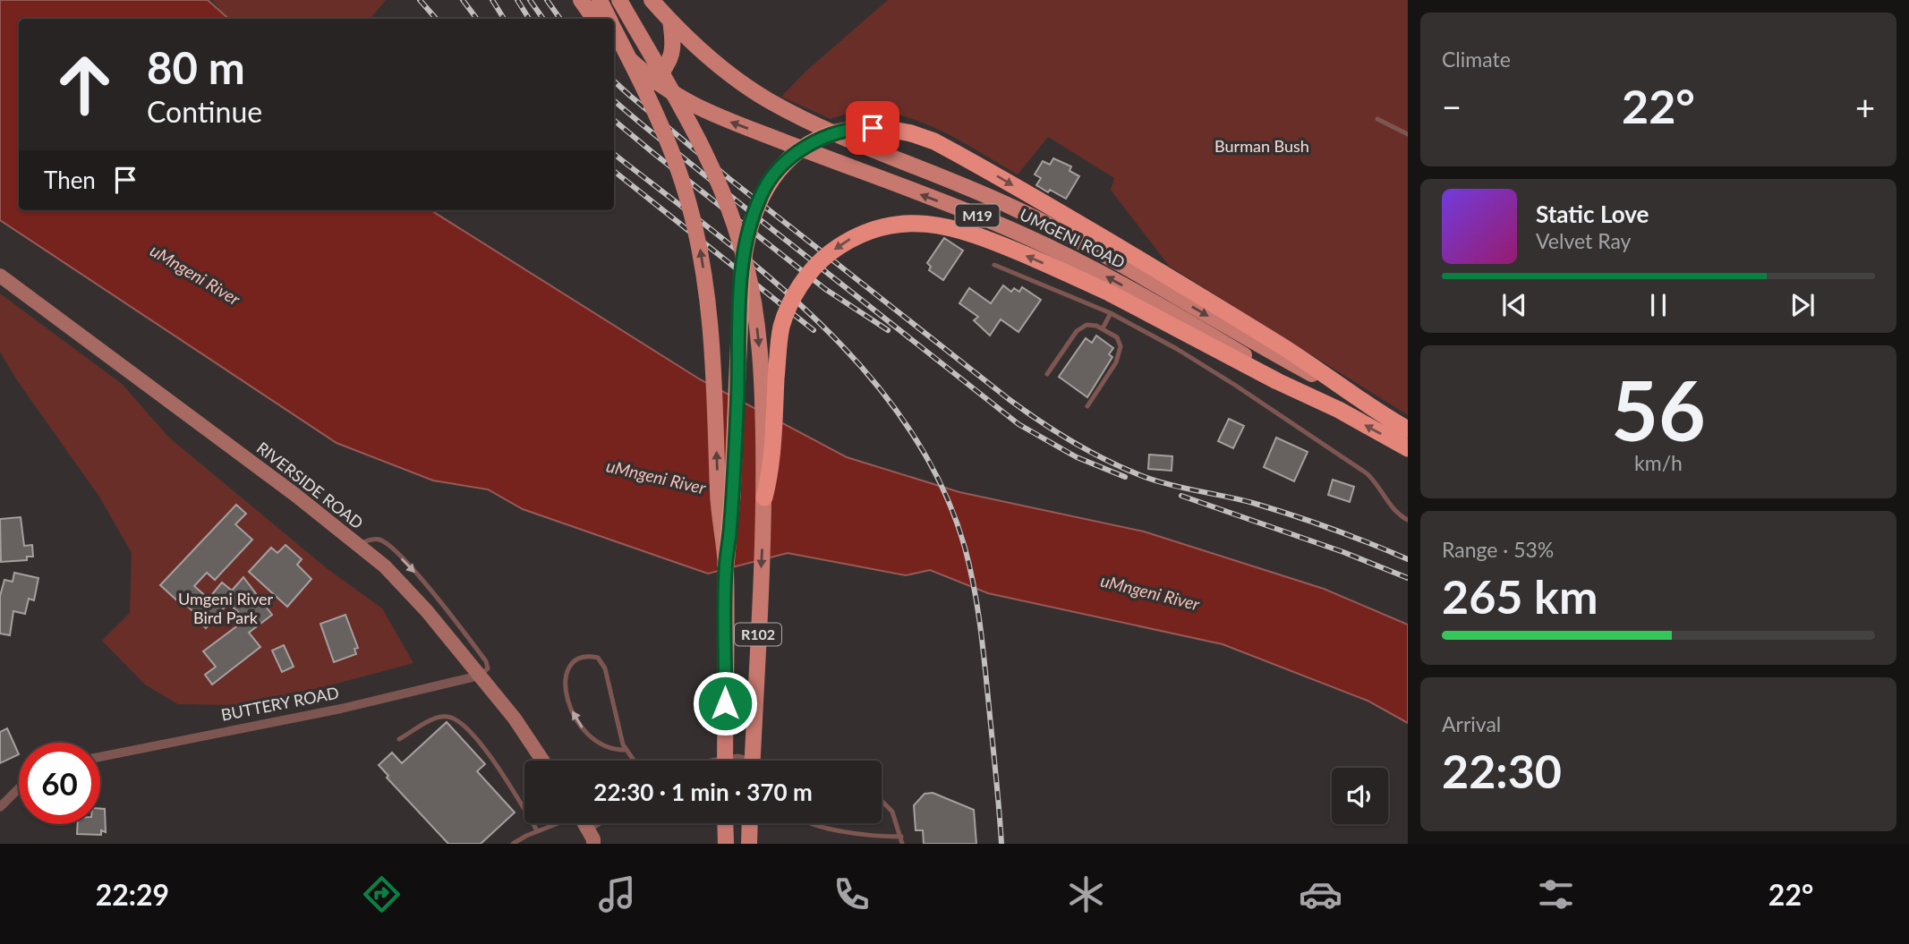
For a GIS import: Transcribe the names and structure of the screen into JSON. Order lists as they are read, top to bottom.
{
  "streets": {
    "highway": ["M19", "UMGENI ROAD"],
    "main road": ["RIVERSIDE ROAD", "R102"],
    "street": ["BUTTERY ROAD"]
  },
  "crossings": [
    ["RIVERSIDE ROAD", "BUTTERY ROAD"]
  ],
  "water": ["uMngeni River"],
  "parks": ["Burman Bush", "Umgeni River Bird Park"],
  "page": {
    "tile": [
      "Climate",
      ["56", "km/h"],
      ["Range · 53%", "265 km"],
      ["Arrival", "22:30"]
    ],
    "turn": ["80 m", "Continue"],
    "heat": ["−", "22°", "+"],
    "then": "Then",
    "song": ["Static Love", "Velvet Ray"],
    "limit": "60",
    "trip": "22:30 · 1 min · 370 m",
    "tabs": ["22:29", "22°"]
  }
}
